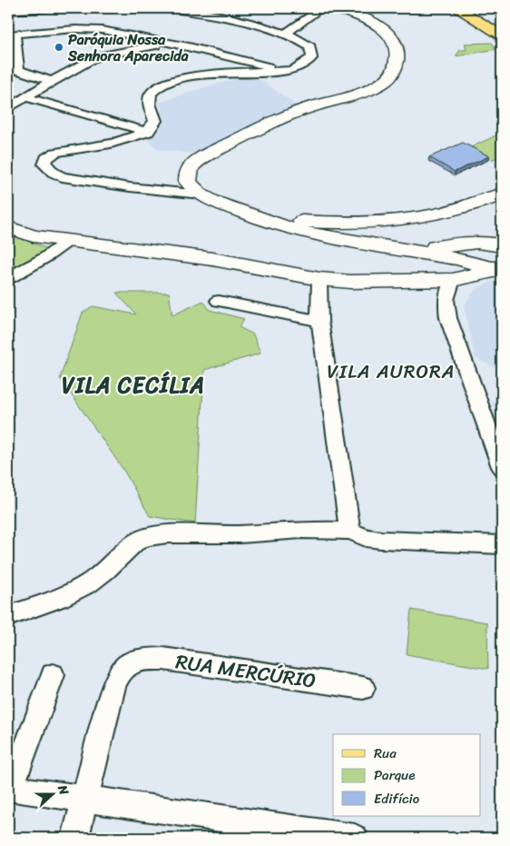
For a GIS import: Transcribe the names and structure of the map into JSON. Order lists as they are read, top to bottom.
{
  "streets": {
    "street": ["RUA MERCÚRIO"]
  },
  "districts": ["VILA AURORA", "VILA CECÍLIA"],
  "places": ["Paróquia Nossa Senhora Aparecida"],
  "legend": ["Rua", "Parque", "Edifício"],
  "north": "right"
}
